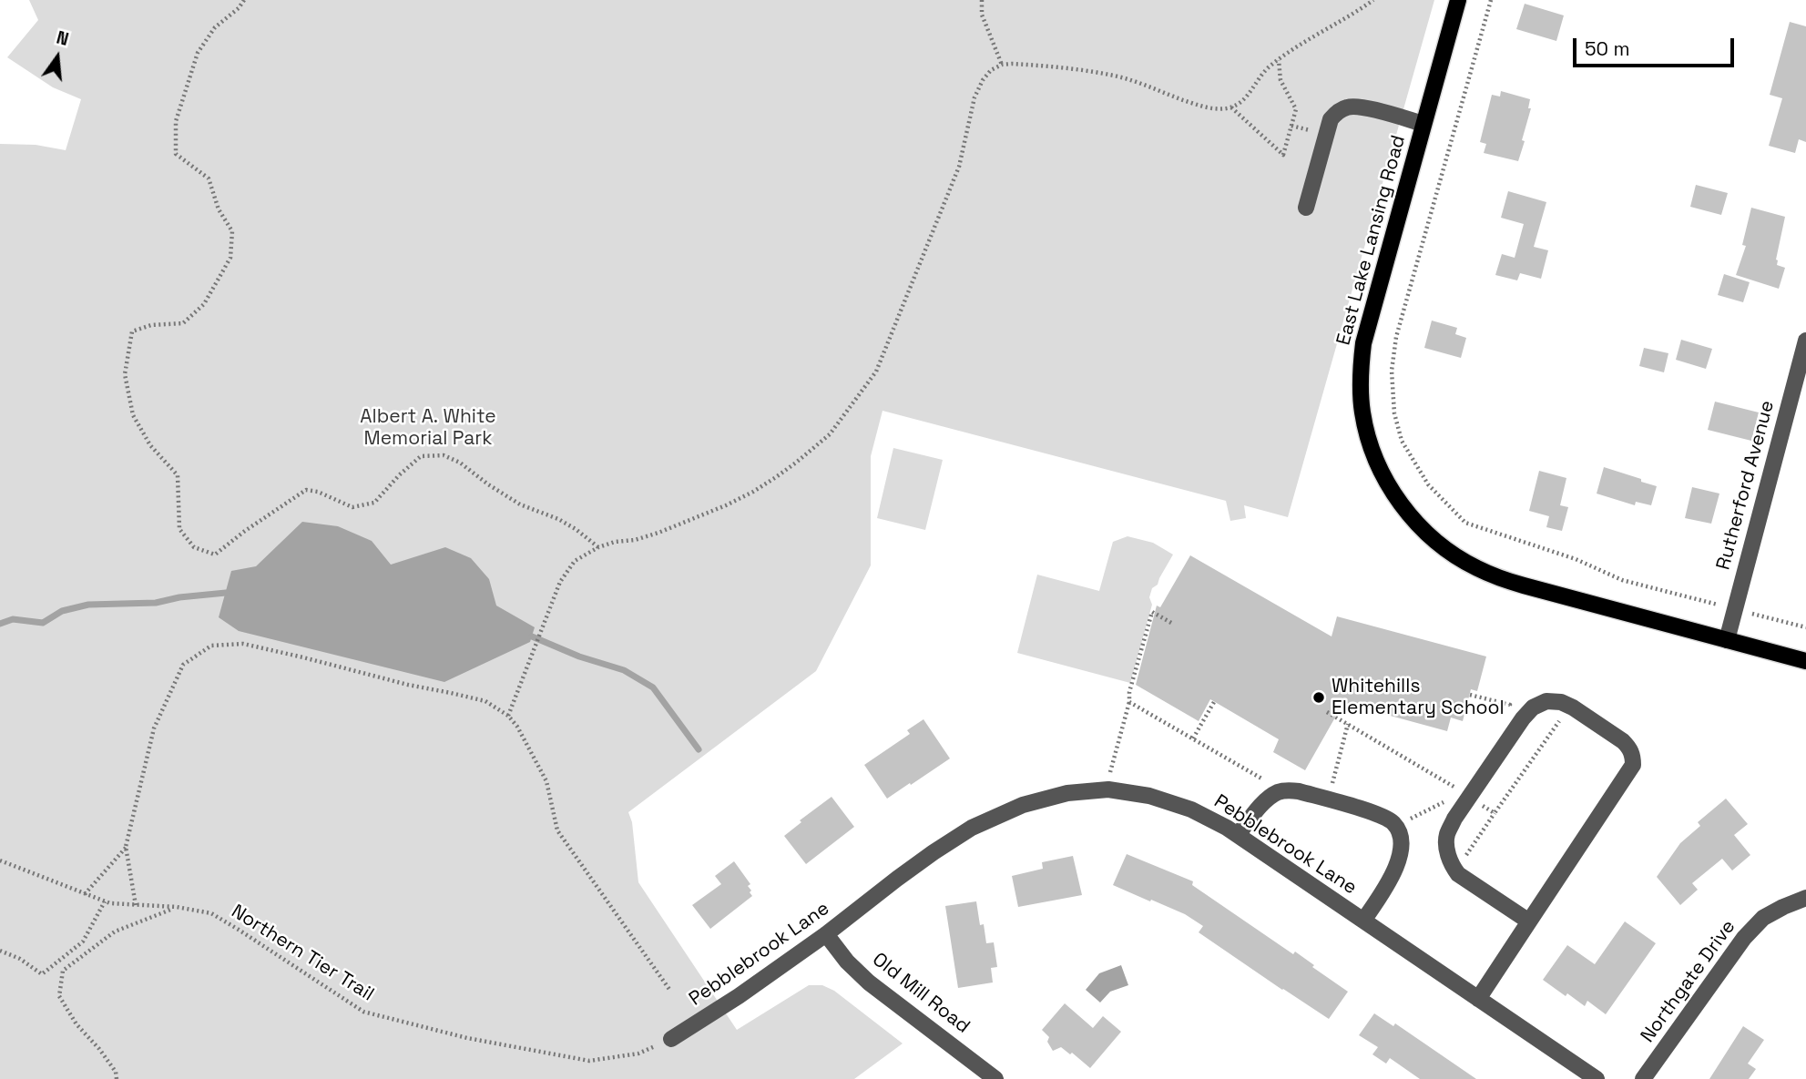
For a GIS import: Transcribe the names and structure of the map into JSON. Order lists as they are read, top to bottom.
{
  "streets": {
    "main road": ["East Lake Lansing Road"],
    "street": [
      "Rutherford Avenue",
      "Pebblebrook Lane",
      "Northgate Drive",
      "Old Mill Road"
    ],
    "path": ["Northern Tier Trail"]
  },
  "crossings": [
    ["East Lake Lansing Road", "Rutherford Avenue"],
    ["Pebblebrook Lane", "Northern Tier Trail"],
    ["Pebblebrook Lane", "Old Mill Road"]
  ],
  "parks": ["Albert A. White Memorial Park"],
  "places": ["Whitehills Elementary School"],
  "scale_bar": "50 m",
  "north": "top"
}
